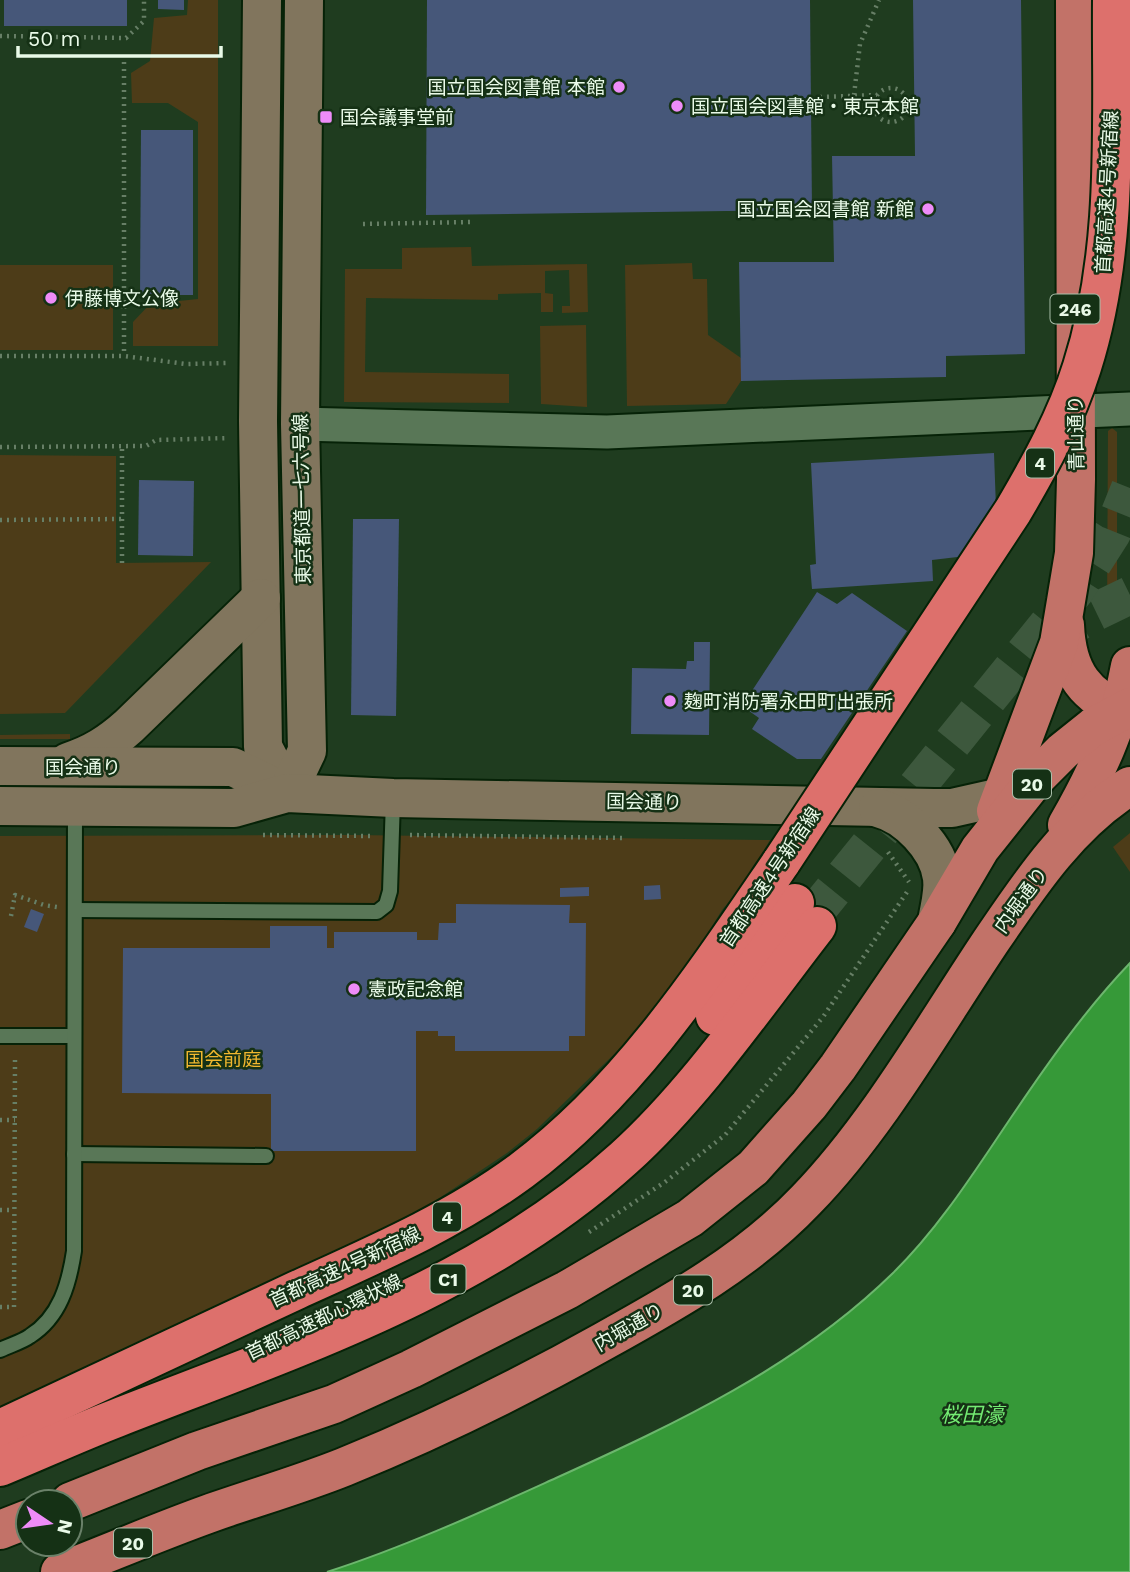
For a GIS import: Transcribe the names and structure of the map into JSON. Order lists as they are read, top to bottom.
{
  "streets": {
    "highway": [
      "首都高速4号新宿線",
      "246",
      "青山通り",
      "4",
      "20",
      "内堀通り",
      "C1",
      "首都高速都心環状線"
    ],
    "main road": ["東京都道一七六号線", "国会通り"]
  },
  "crossings": [
    ["首都高速4号新宿線", "首都高速都心環状線"],
    ["246", "青山通り"],
    ["246", "20"],
    ["青山通り", "国会通り"],
    ["青山通り", "20"],
    ["東京都道一七六号線", "国会通り"],
    ["国会通り", "20"]
  ],
  "water": ["桜田濠"],
  "parks": ["国会前庭"],
  "places": {
    "other": [
      "国立国会図書館 本館",
      "国立国会図書館・東京本館",
      "国立国会図書館 新館",
      "伊藤博文公像",
      "麹町消防署永田町出張所",
      "憲政記念館"
    ],
    "transit": ["国会議事堂前"]
  },
  "scale_bar": "50 m",
  "north": "right"
}
